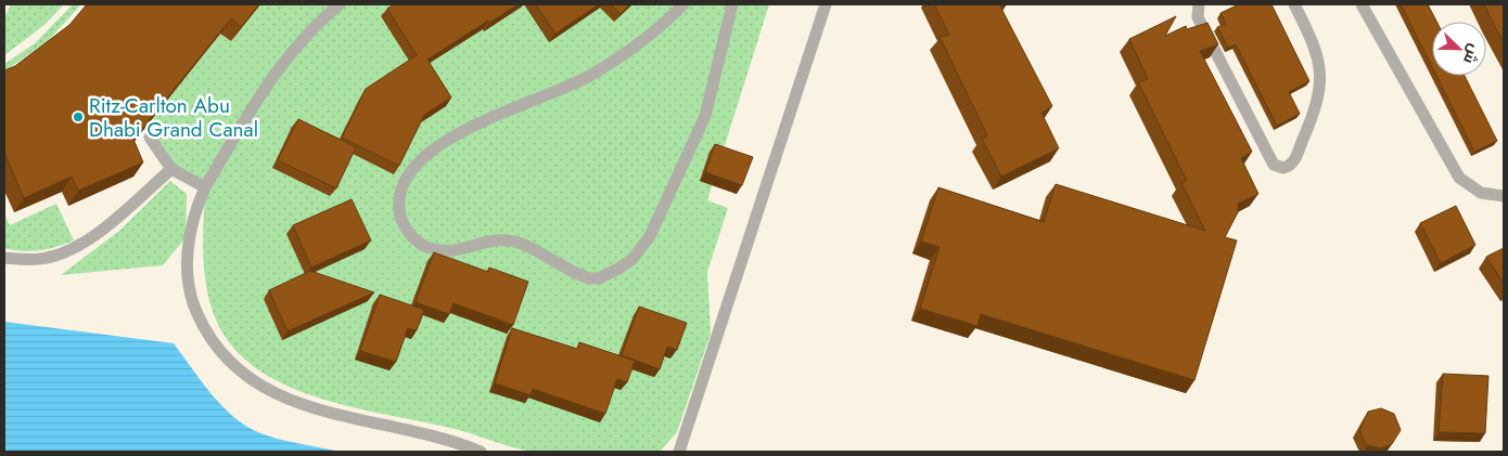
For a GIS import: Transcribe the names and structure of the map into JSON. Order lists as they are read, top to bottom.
{
  "places": ["Ritz-Carlton Abu Dhabi Grand Canal"],
  "north": "bottom right"
}
